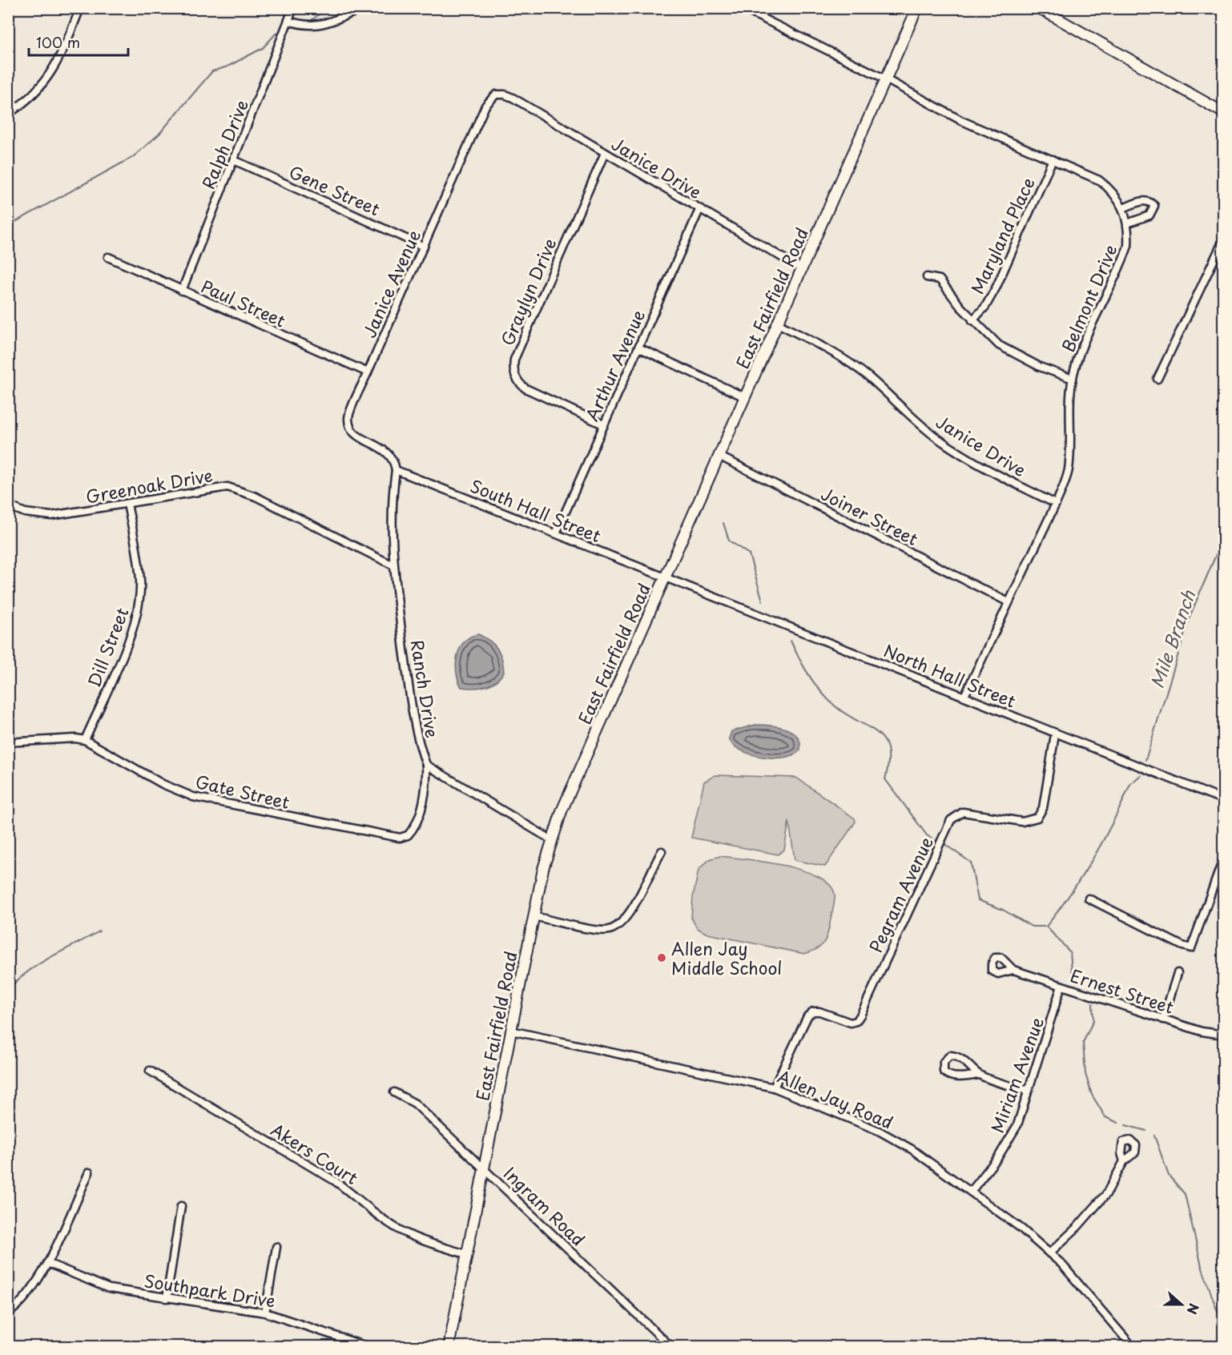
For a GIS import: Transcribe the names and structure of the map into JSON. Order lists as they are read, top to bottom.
{
  "streets": {
    "main road": ["East Fairfield Road"],
    "street": [
      "Ralph Drive",
      "Janice Drive",
      "Gene Street",
      "Maryland Place",
      "Janice Avenue",
      "Graylyn Drive",
      "Belmont Drive",
      "Paul Street",
      "Arthur Avenue",
      "Greenoak Drive",
      "South Hall Street",
      "Joiner Street",
      "Dill Street",
      "North Hall Street",
      "Ranch Drive",
      "Gate Street",
      "Pegram Avenue",
      "Ernest Street",
      "Miriam Avenue",
      "Allen Jay Road",
      "Akers Court",
      "Ingram Road",
      "Southpark Drive"
    ]
  },
  "crossings": [
    ["Ralph Drive", "Gene Street"],
    ["Ralph Drive", "Paul Street"],
    ["Janice Drive", "Janice Avenue"],
    ["Janice Drive", "Graylyn Drive"],
    ["Janice Drive", "East Fairfield Road"],
    ["Janice Drive", "Belmont Drive"],
    ["Janice Drive", "Arthur Avenue"],
    ["Gene Street", "Janice Avenue"],
    ["Maryland Place", "Belmont Drive"],
    ["Janice Avenue", "Paul Street"],
    ["Janice Avenue", "South Hall Street"],
    ["Janice Avenue", "Ranch Drive"],
    ["Graylyn Drive", "Arthur Avenue"],
    ["East Fairfield Road", "Belmont Drive"],
    ["East Fairfield Road", "South Hall Street"],
    ["East Fairfield Road", "Joiner Street"],
    ["East Fairfield Road", "North Hall Street"],
    ["East Fairfield Road", "Allen Jay Road"],
    ["East Fairfield Road", "Akers Court"],
    ["East Fairfield Road", "Ingram Road"],
    ["Belmont Drive", "Joiner Street"],
    ["Belmont Drive", "North Hall Street"],
    ["Arthur Avenue", "South Hall Street"],
    ["Greenoak Drive", "Dill Street"],
    ["Greenoak Drive", "Ranch Drive"],
    ["South Hall Street", "North Hall Street"],
    ["South Hall Street", "Ranch Drive"],
    ["Dill Street", "Gate Street"],
    ["North Hall Street", "Pegram Avenue"],
    ["Ranch Drive", "Gate Street"],
    ["Pegram Avenue", "Allen Jay Road"],
    ["Ernest Street", "Miriam Avenue"],
    ["Miriam Avenue", "Allen Jay Road"]
  ],
  "water": ["Mile Branch"],
  "places": ["Allen Jay Middle School"],
  "scale_bar": "100 m",
  "north": "right"
}
